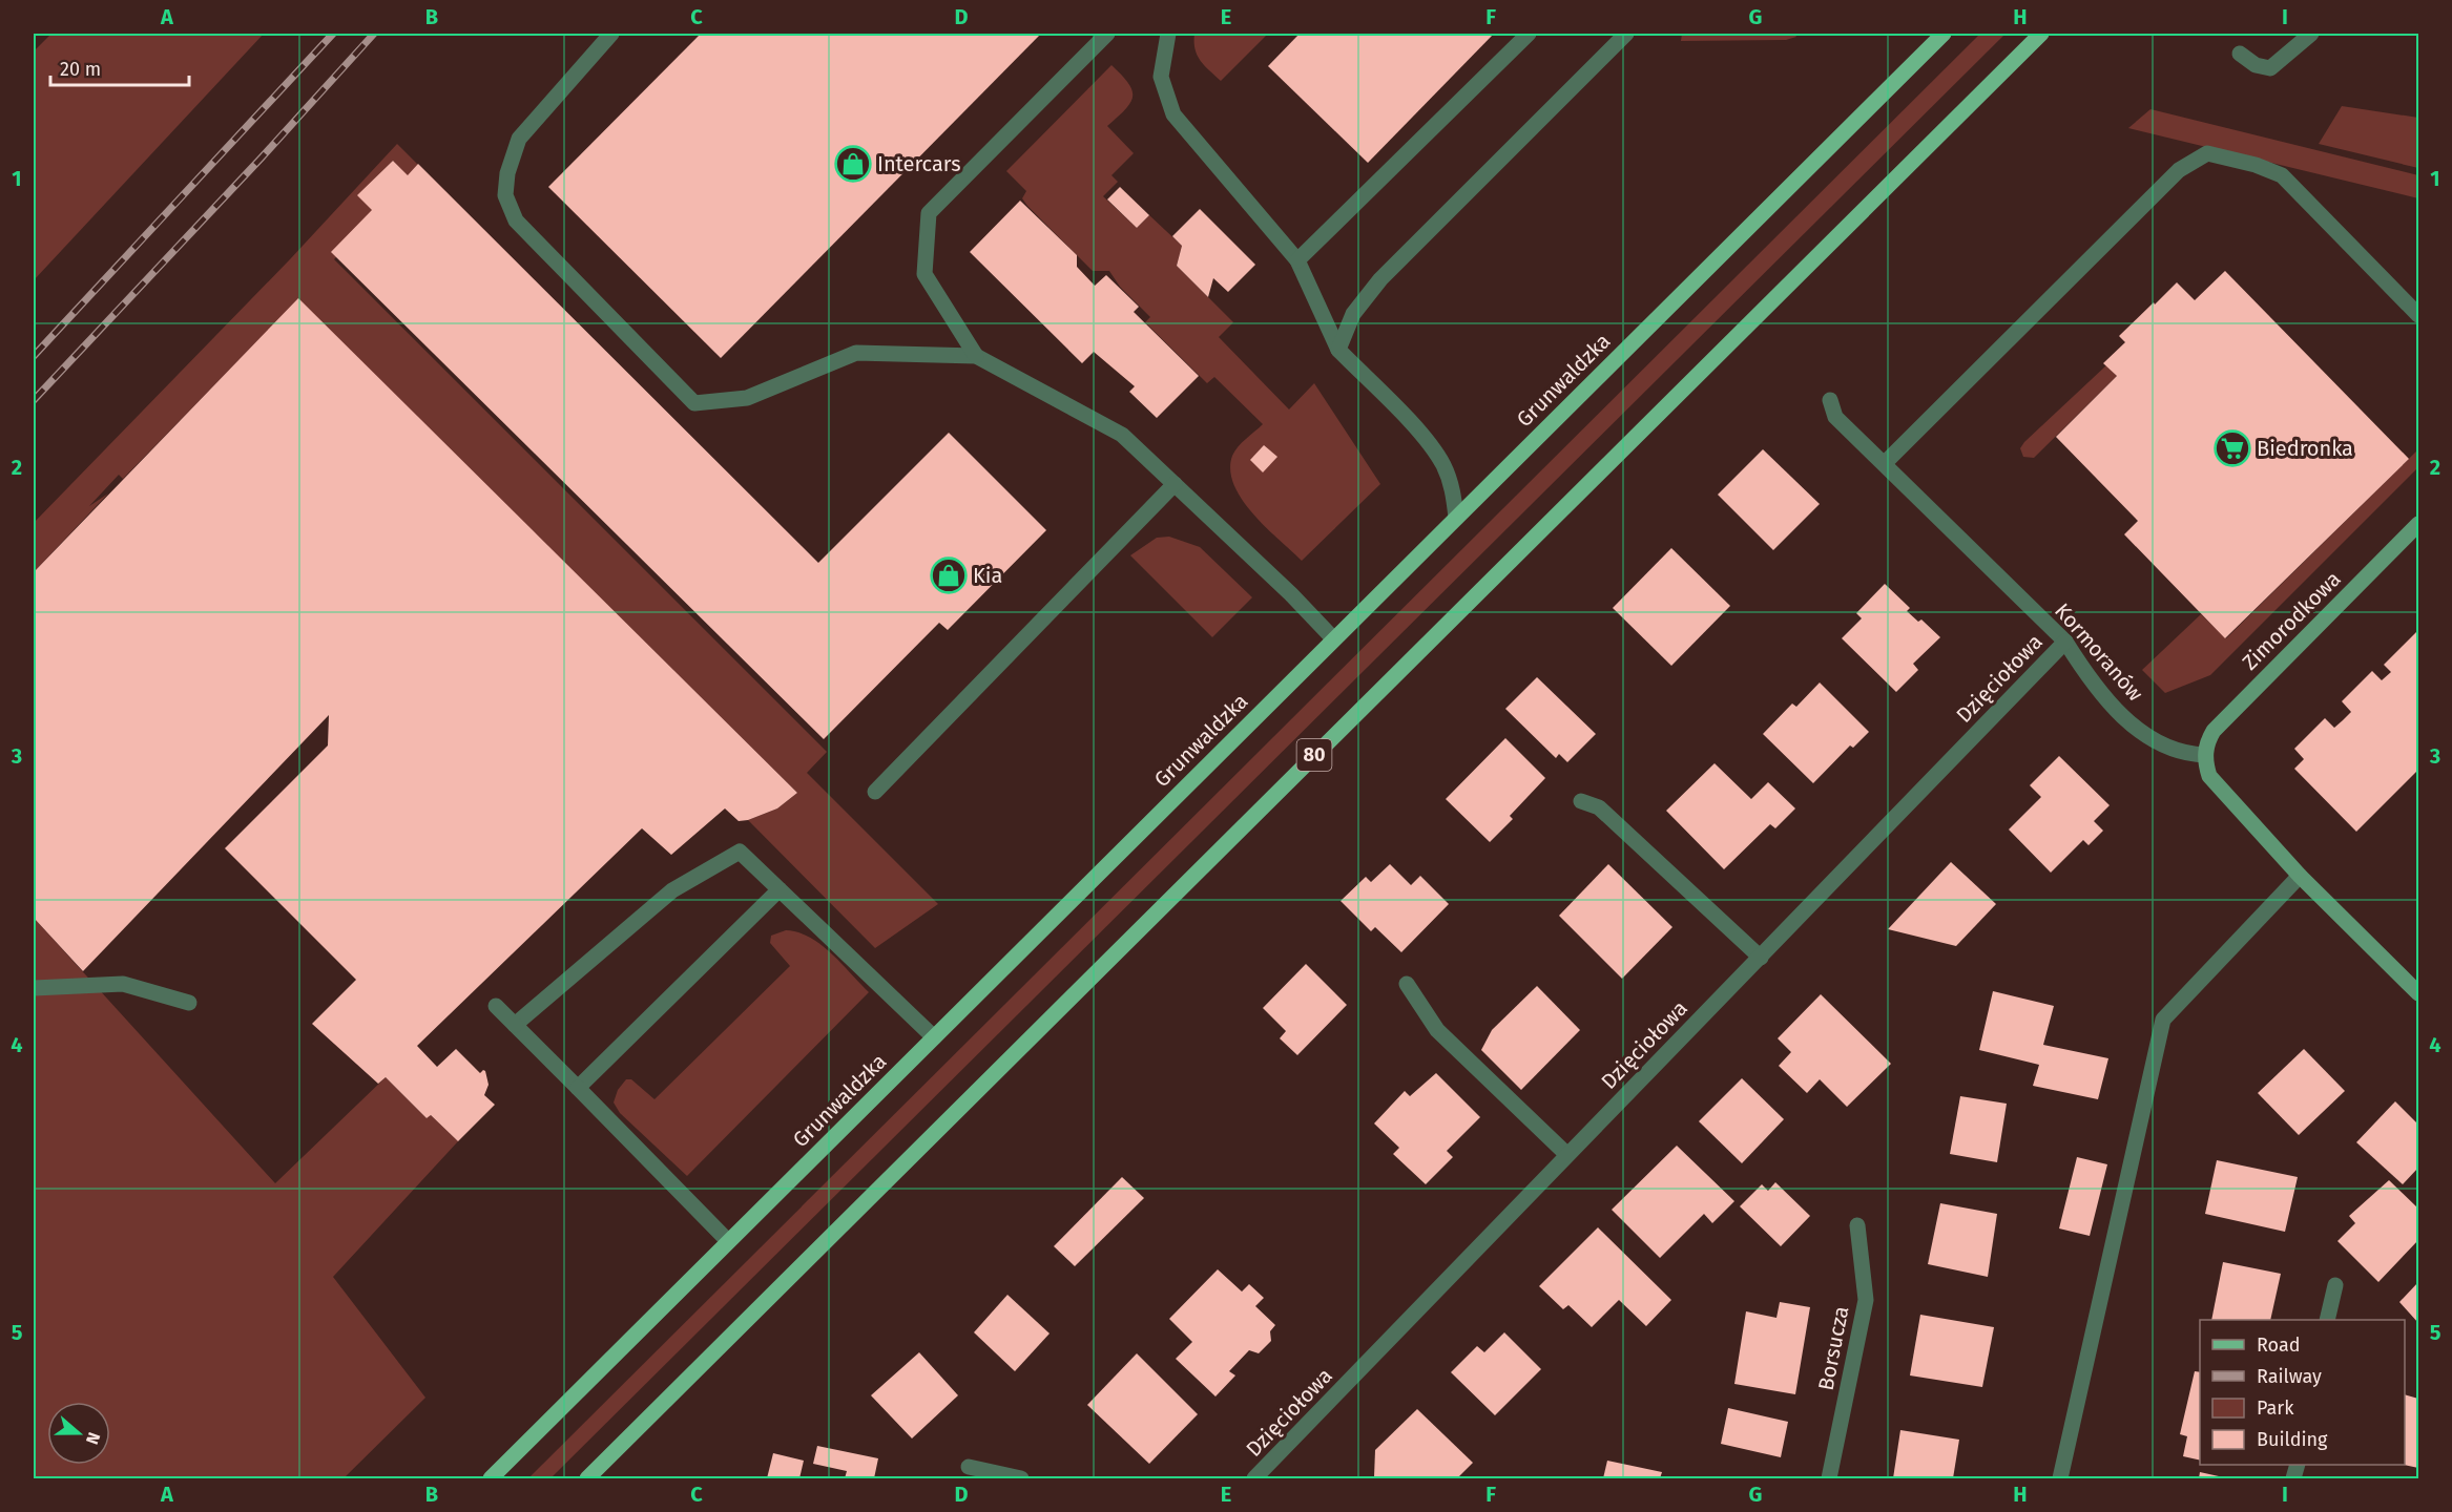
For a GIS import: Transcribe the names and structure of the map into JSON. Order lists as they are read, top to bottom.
{
  "streets": {
    "main road": ["Grunwaldzka", "80"],
    "street": [
      "Zimorodkowa",
      "Kormoranów",
      "Dzięciołowa",
      "Borsucza"
    ]
  },
  "crossings": [
    ["Zimorodkowa", "Kormoranów"],
    ["Kormoranów", "Dzięciołowa"]
  ],
  "places": {
    "shop": ["Intercars", "Kia"],
    "supermarket": ["Biedronka"]
  },
  "legend": [
    "Road",
    "Railway",
    "Park",
    "Building"
  ],
  "scale_bar": "20 m",
  "north": "right",
  "grid": {
    "columns": [
      "A",
      "B",
      "C",
      "D",
      "E",
      "F",
      "G",
      "H",
      "I"
    ],
    "rows": [
      "1",
      "2",
      "3",
      "4",
      "5"
    ]
  }
}
